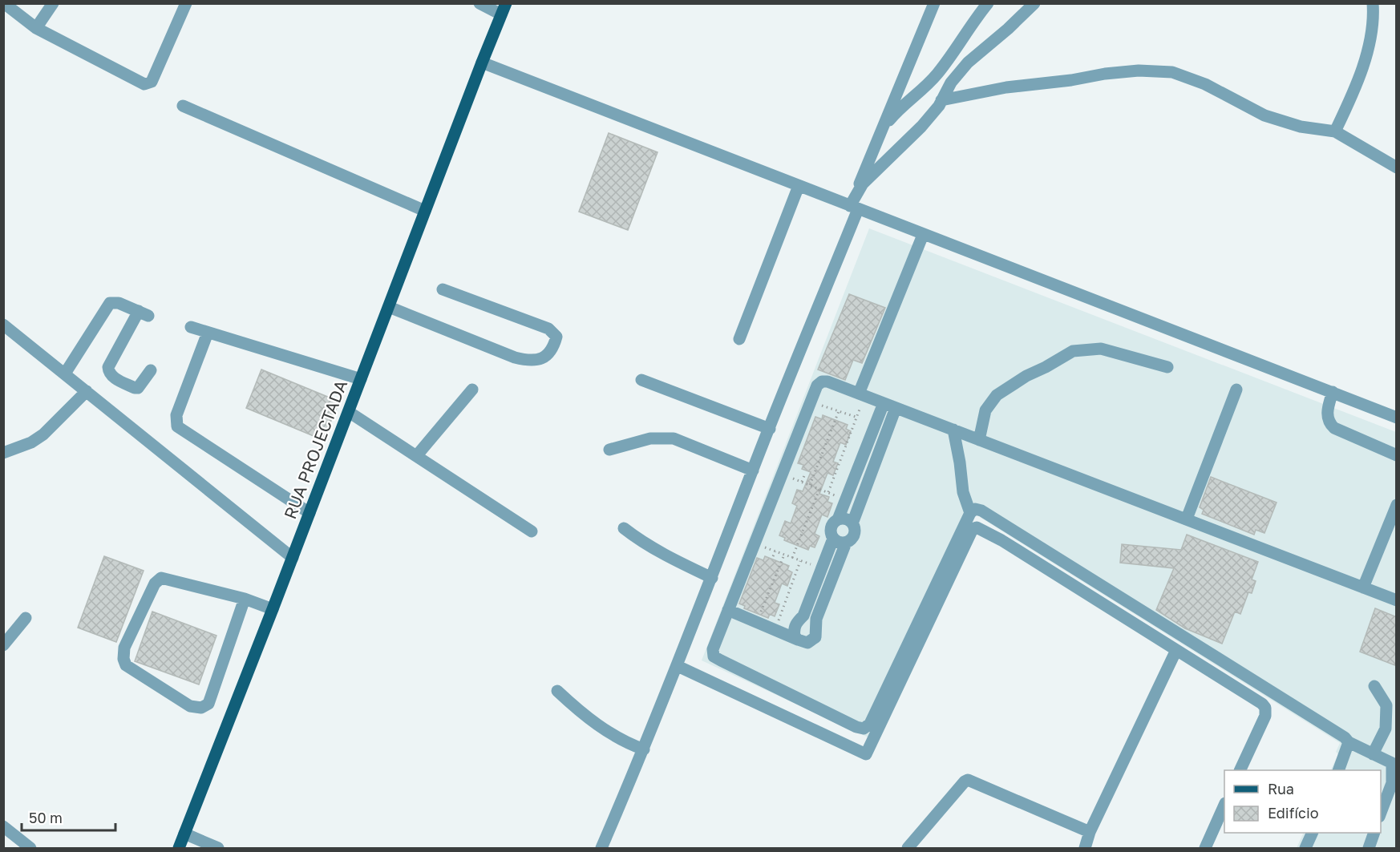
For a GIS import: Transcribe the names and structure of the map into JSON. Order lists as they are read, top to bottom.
{
  "streets": {
    "main road": ["RUA PROJECTADA"]
  },
  "legend": ["Rua", "Edifício"],
  "scale_bar": "50 m"
}
